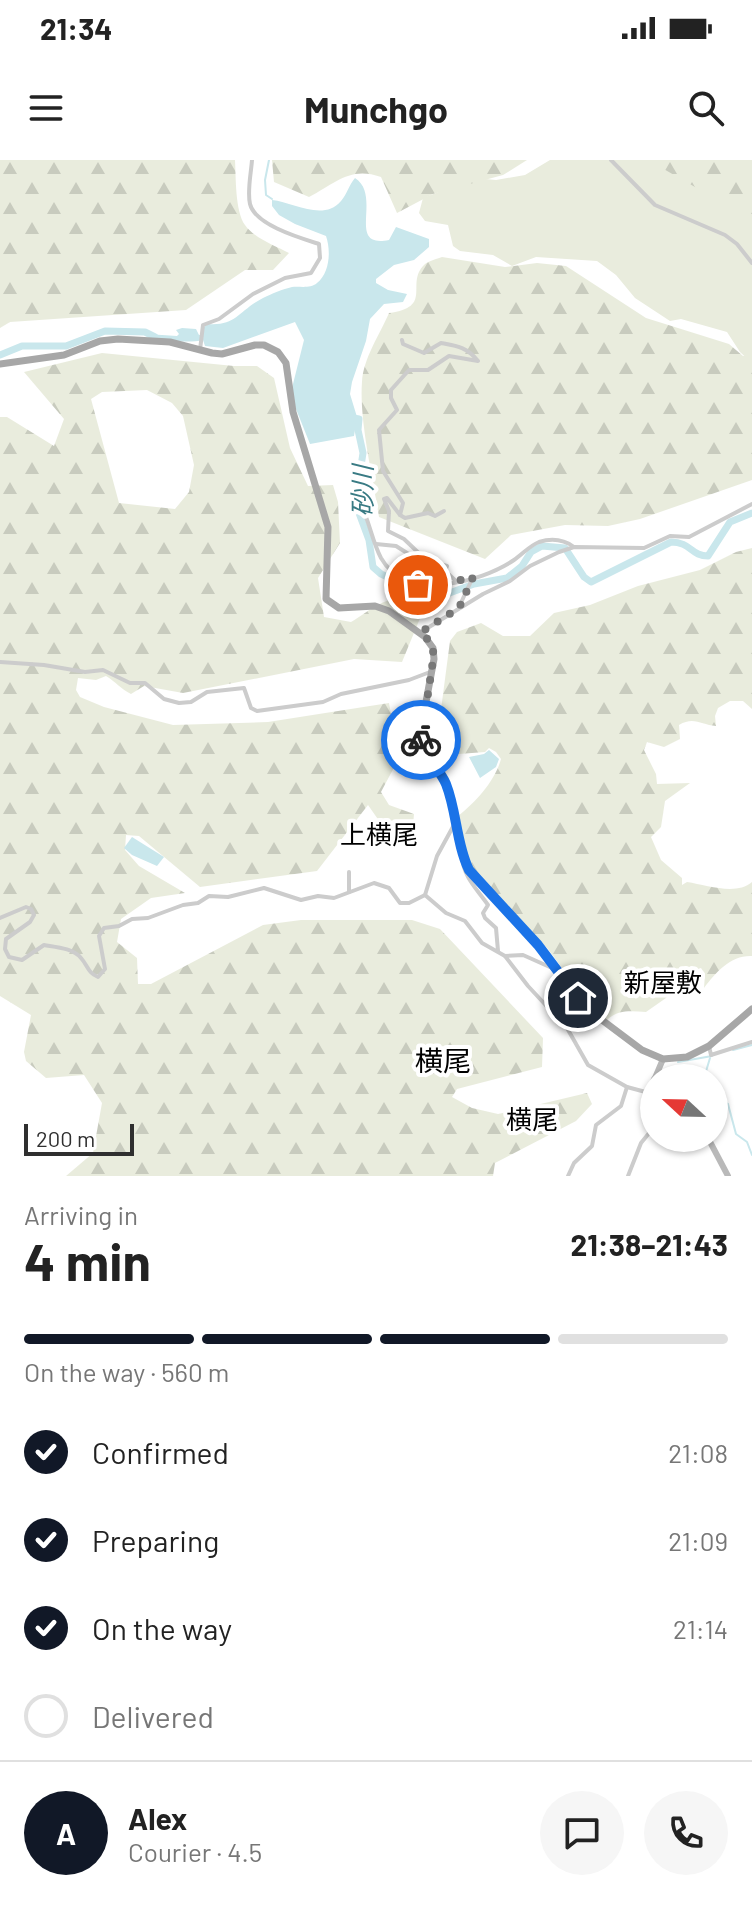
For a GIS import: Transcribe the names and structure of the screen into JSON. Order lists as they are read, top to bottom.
{
  "districts": [
    "上横尾",
    "新屋敷",
    "横尾",
    "横尾"
  ],
  "water": ["砂川"],
  "scale_bar": "200 m",
  "north": "left",
  "page": {
    "status": "21:34",
    "header": "Munchgo",
    "scale": "200 m",
    "heading": ["4 min", "Arriving in", "21:38–21:43"],
    "panel": ["Alex", "Courier · 4.5"],
    "bar": "On the way · 560 m",
    "list": [
      ["Confirmed", "21:08"],
      ["Preparing", "21:09"],
      ["On the way", "21:14"],
      "Delivered"
    ],
    "round": "A"
  }
}
